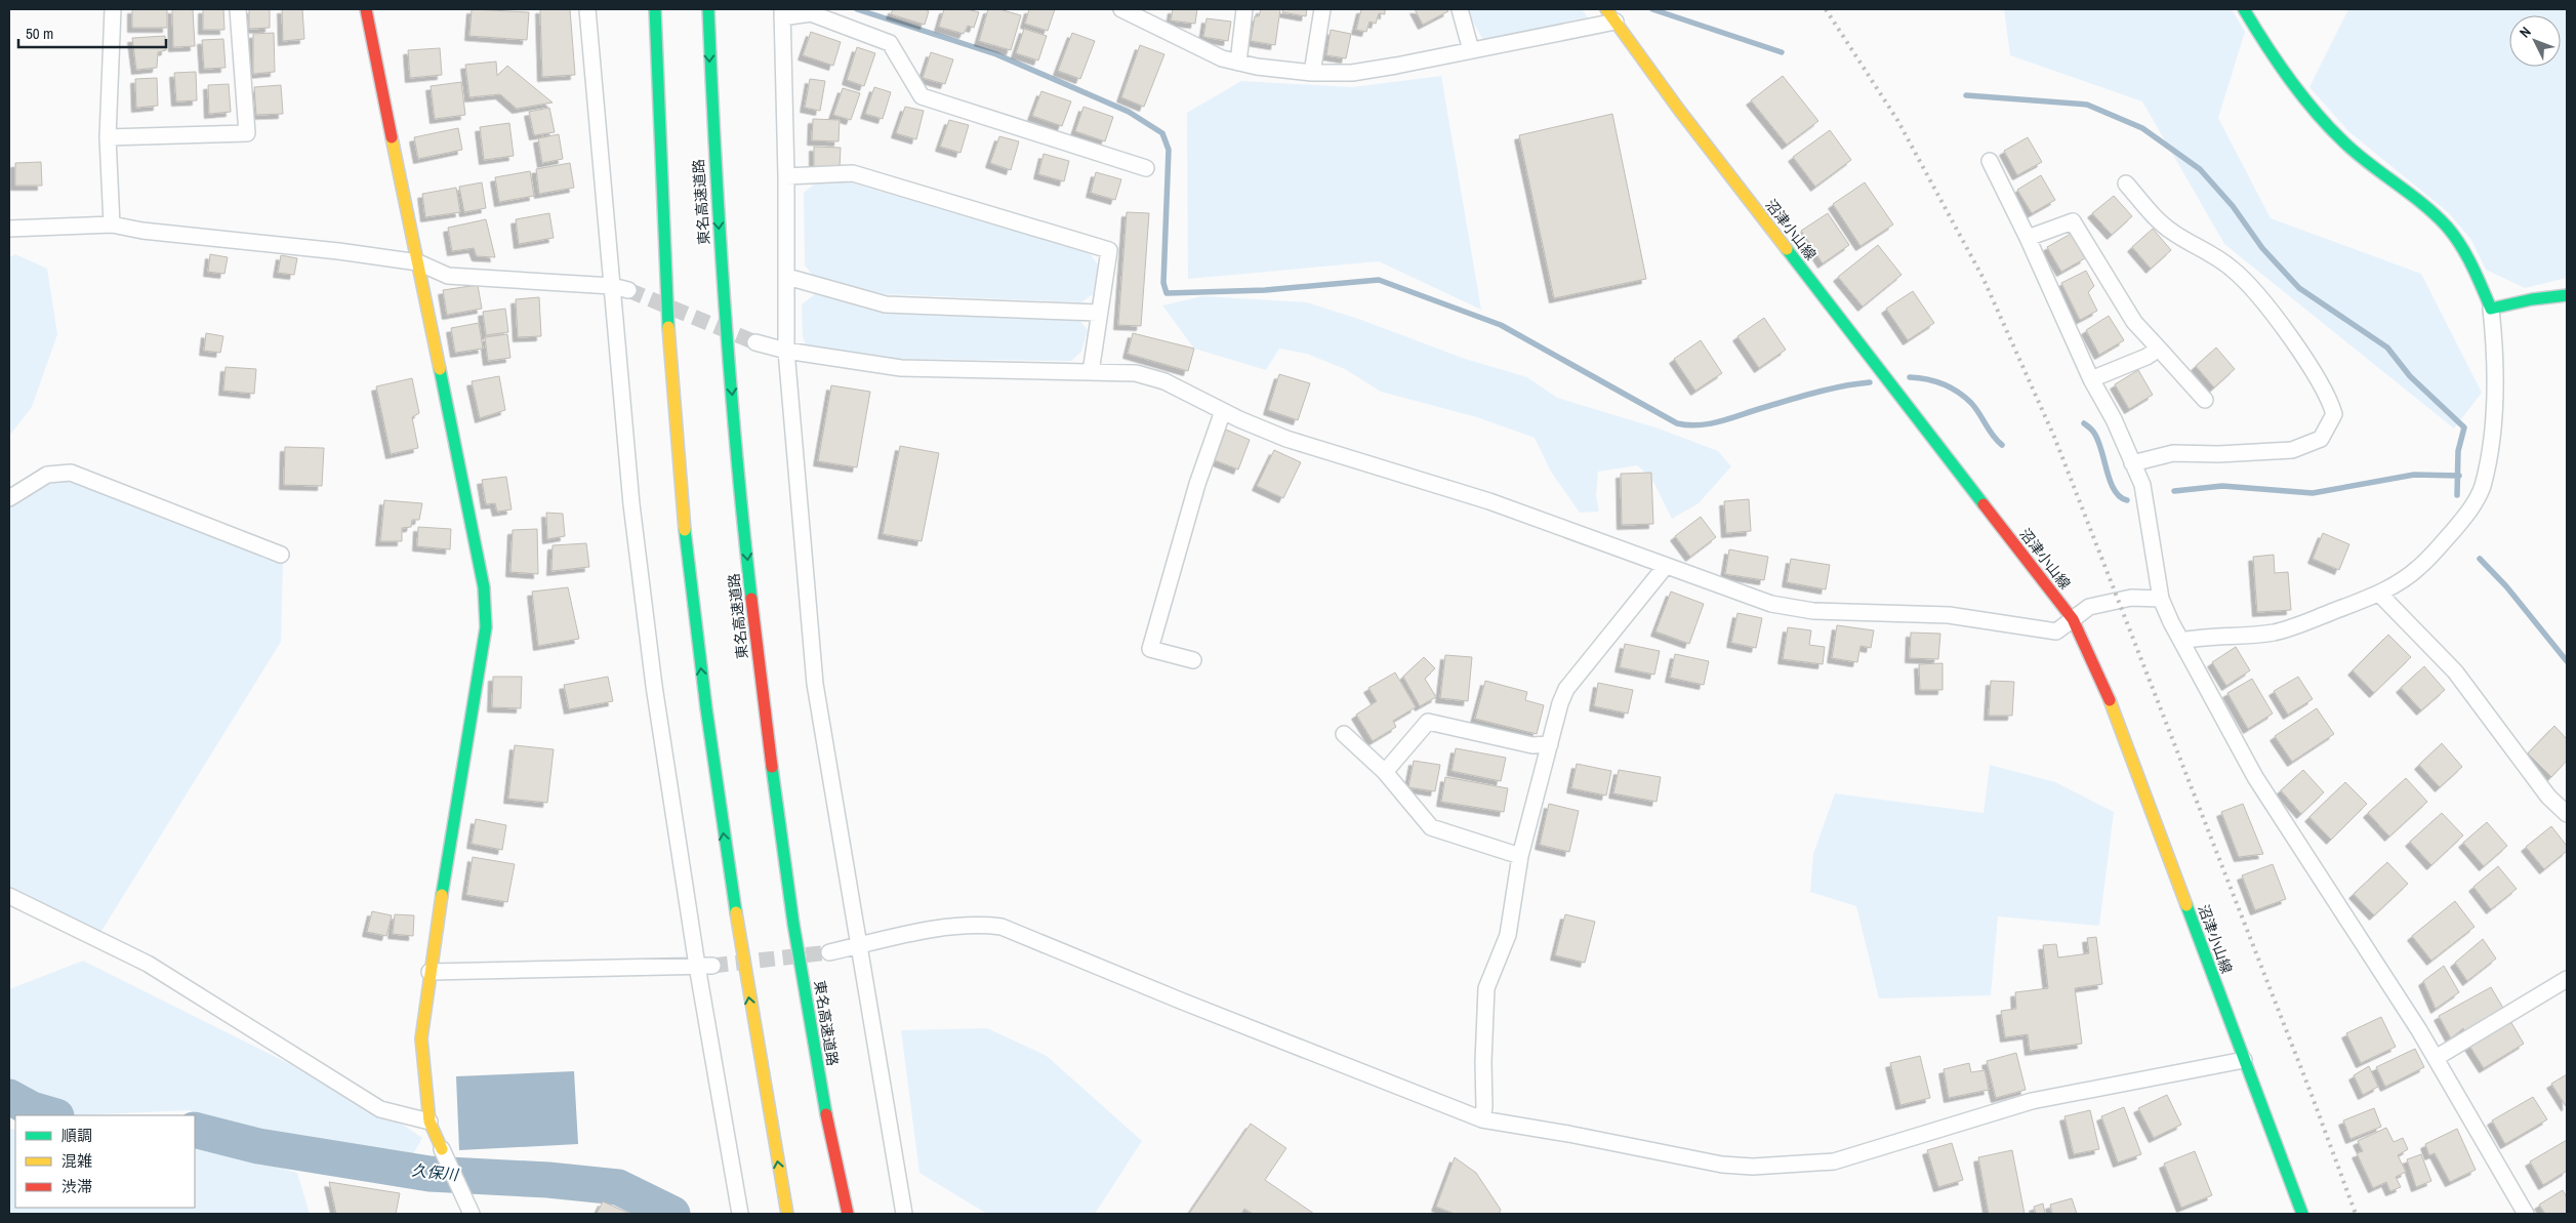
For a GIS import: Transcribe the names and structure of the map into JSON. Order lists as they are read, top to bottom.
{
  "streets": {
    "main road": ["東名高速道路", "沼津小山線"]
  },
  "water": ["久保川"],
  "legend": ["順調", "混雑", "渋滞"],
  "scale_bar": "50 m",
  "north": "top left"
}
